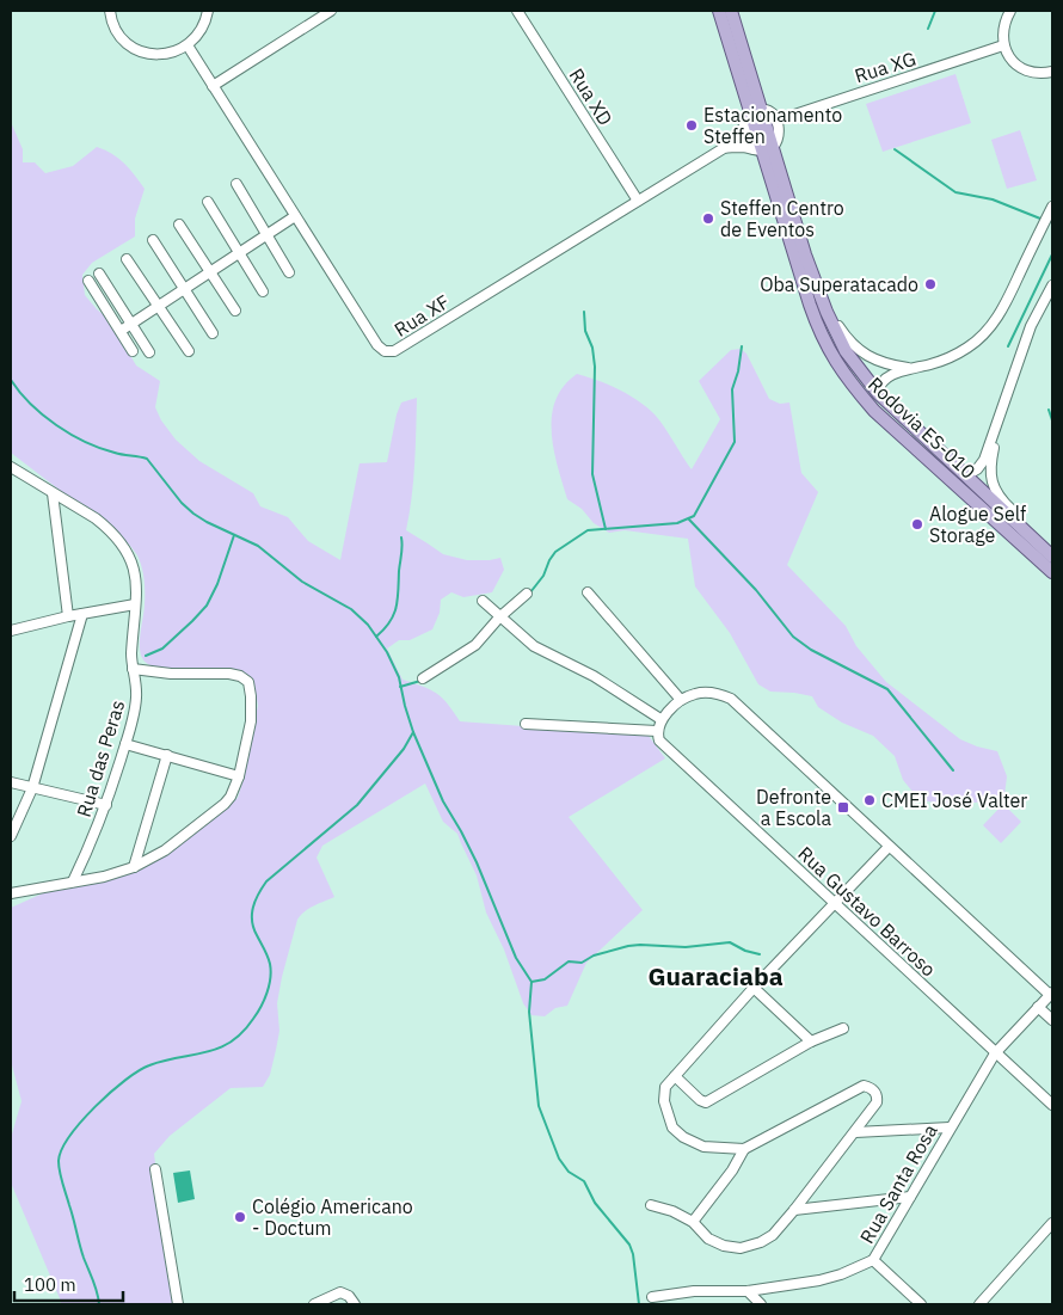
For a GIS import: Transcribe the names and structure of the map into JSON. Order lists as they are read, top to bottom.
{
  "streets": {
    "main road": ["Rodovia ES-010"],
    "street": [
      "Rua XG",
      "Rua XD",
      "Rua XF",
      "Rua das Peras",
      "Rua Gustavo Barroso",
      "Rua Santa Rosa"
    ]
  },
  "crossings": [
    ["Rua XD", "Rua XF"],
    ["Rua XF", "Rodovia ES-010"],
    ["Rua Gustavo Barroso", "Rua Santa Rosa"]
  ],
  "districts": ["Guaraciaba"],
  "places": {
    "other": [
      "Estacionamento Steffen",
      "Steffen Centro de Eventos",
      "Oba Superatacado",
      "Alogue Self Storage",
      "CMEI José Valter",
      "Colégio Americano - Doctum"
    ],
    "transit": ["Defronte a Escola"]
  },
  "scale_bar": "100 m"
}
